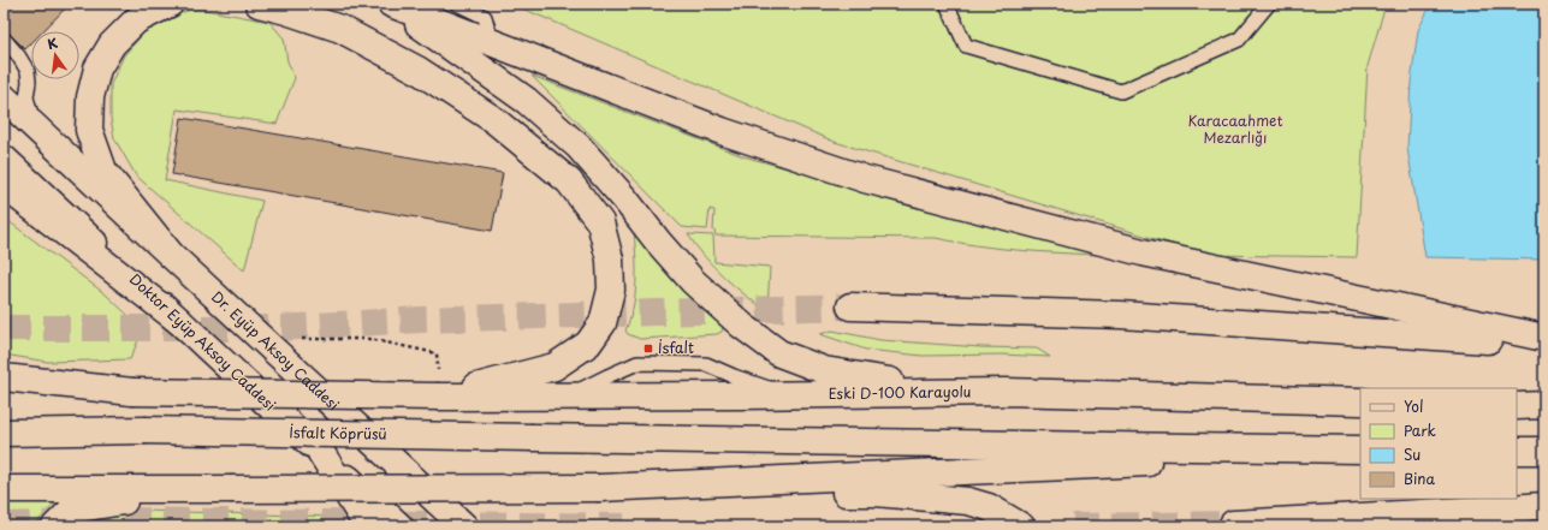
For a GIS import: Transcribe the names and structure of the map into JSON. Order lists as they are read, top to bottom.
{
  "streets": {
    "main road": [
      "Doktor Eyüp Aksoy Caddesi",
      "Dr. Eyüp Aksoy Caddesi",
      "Eski D-100 Karayolu",
      "İsfalt Köprüsü"
    ]
  },
  "parks": ["Karacaahmet Mezarlığı"],
  "places": {
    "transit": ["İsfalt"]
  },
  "legend": [
    "Yol",
    "Park",
    "Su",
    "Bina"
  ],
  "north": "top"
}
